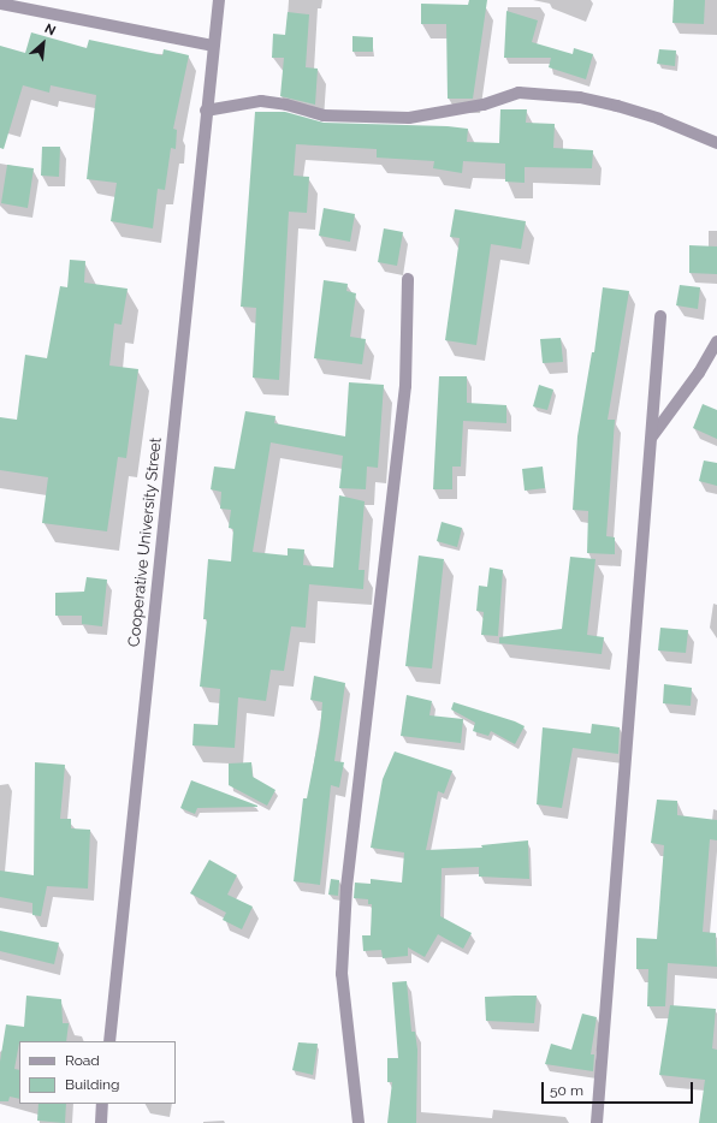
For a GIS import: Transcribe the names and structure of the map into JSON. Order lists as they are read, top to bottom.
{
  "streets": {
    "street": ["Cooperative University Street"]
  },
  "legend": ["Road", "Building"],
  "scale_bar": "50 m",
  "north": "top right"
}
